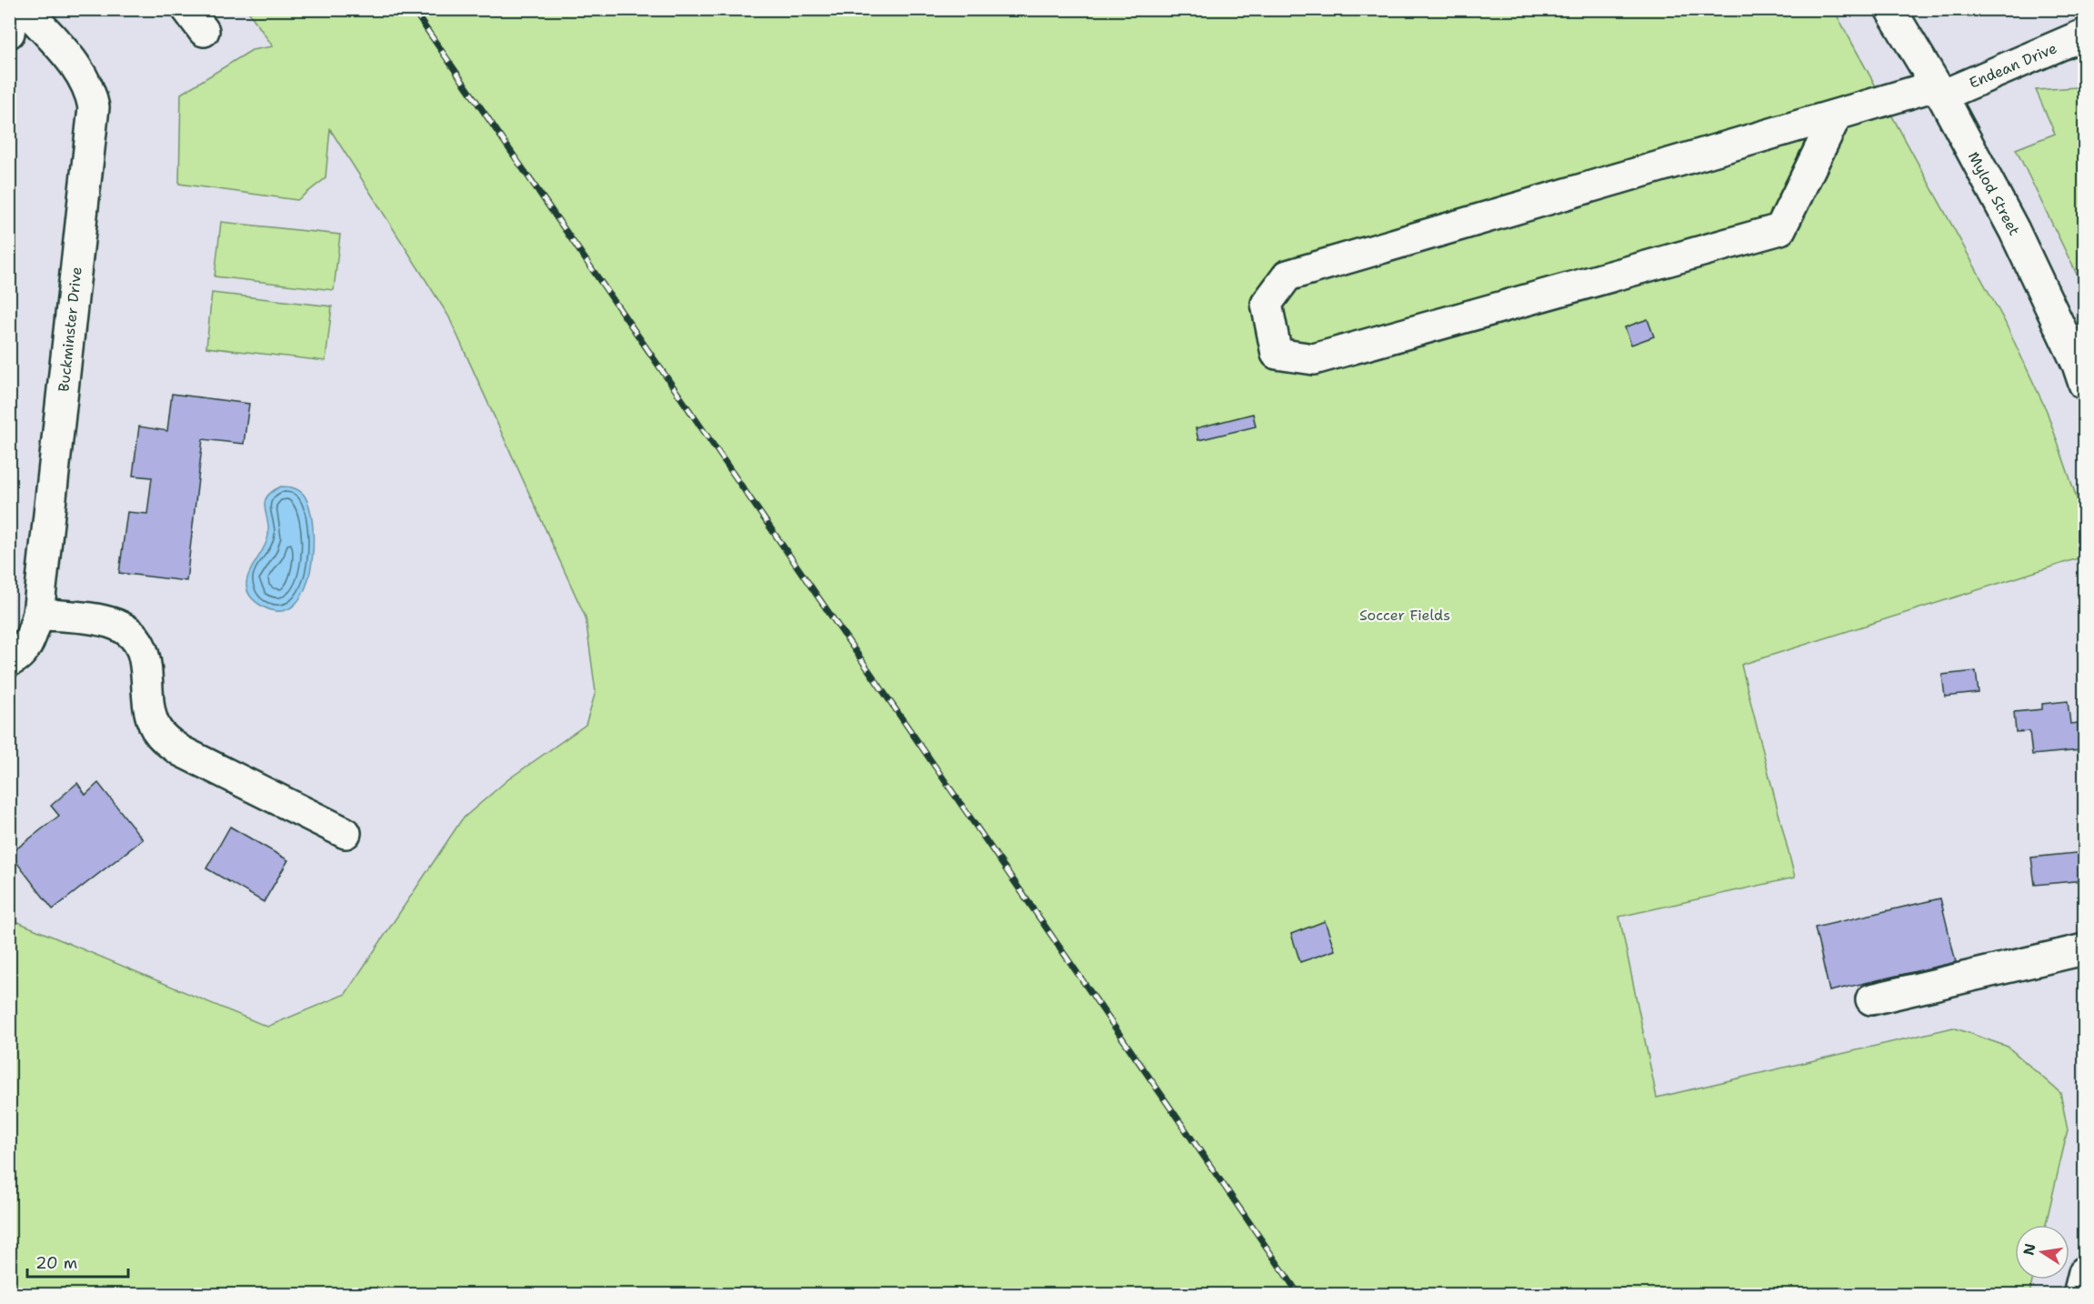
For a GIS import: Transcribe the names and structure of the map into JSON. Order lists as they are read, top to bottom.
{
  "streets": {
    "street": ["Endean Drive", "Mylod Street", "Buckminster Drive"]
  },
  "crossings": [
    ["Endean Drive", "Mylod Street"]
  ],
  "parks": ["Soccer Fields"],
  "scale_bar": "20 m",
  "north": "left"
}
